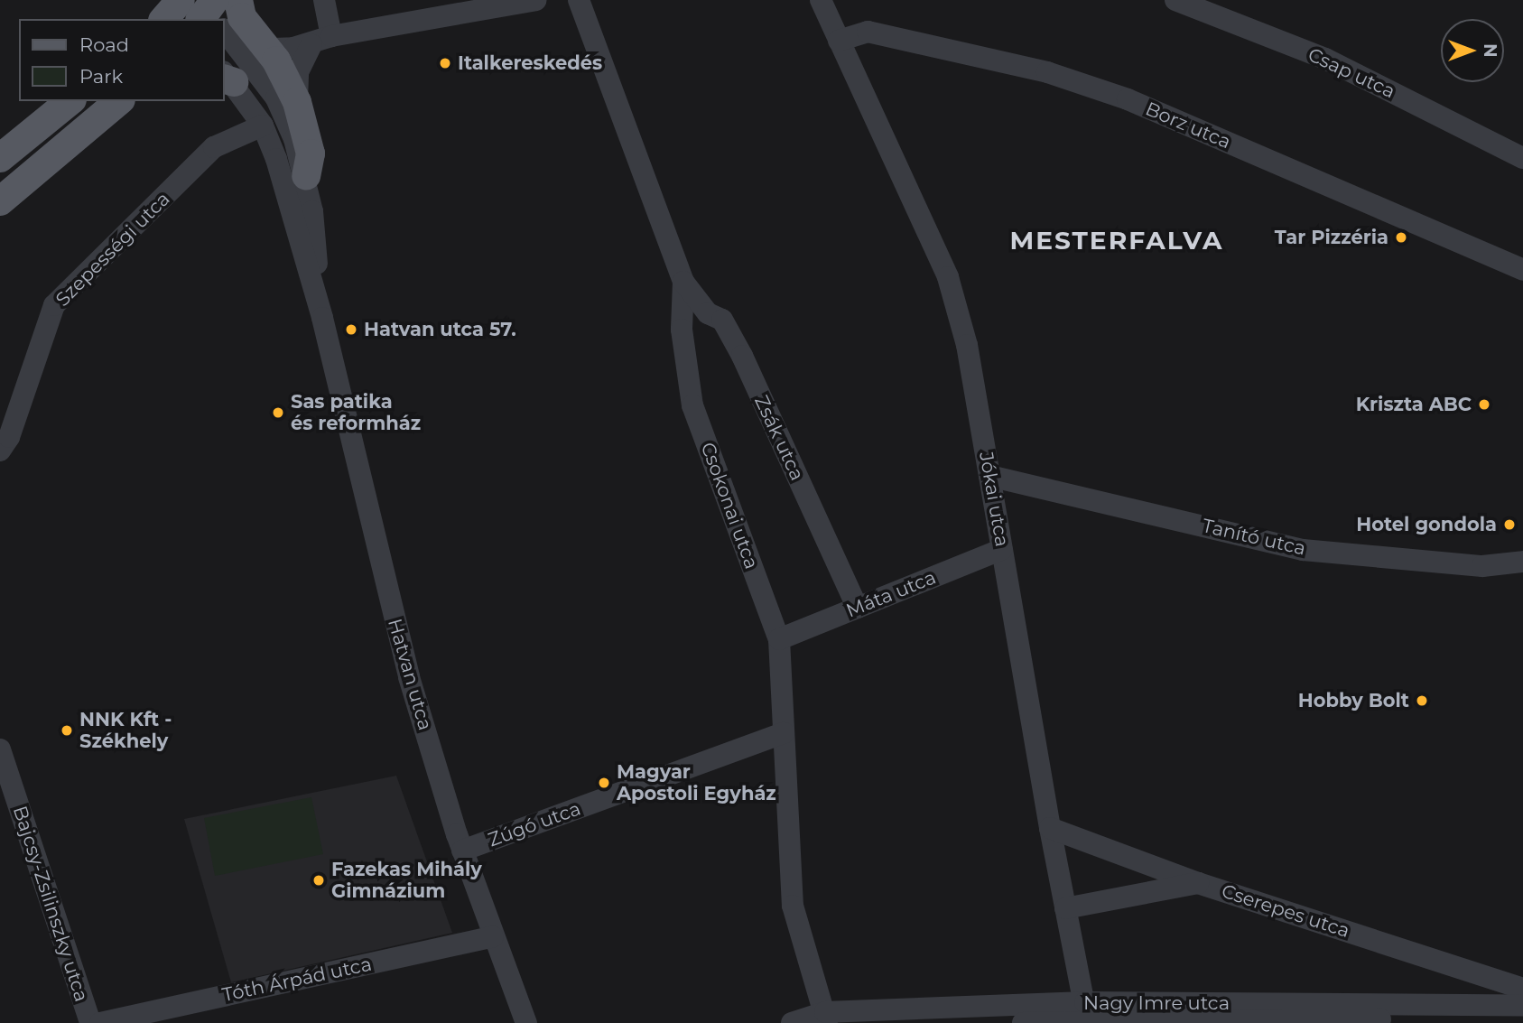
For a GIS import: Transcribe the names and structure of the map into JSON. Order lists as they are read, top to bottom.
{
  "streets": {
    "street": [
      "Csap utca",
      "Borz utca",
      "Szepességi utca",
      "Zsák utca",
      "Jókai utca",
      "Csokonai utca",
      "Tanító utca",
      "Máta utca",
      "Hatvan utca",
      "Zúgó utca",
      "Bajcsy-Zsilinszky utca",
      "Cserepes utca",
      "Tóth Árpád utca",
      "Nagy Imre utca"
    ]
  },
  "crossings": [
    ["Borz utca", "Jókai utca"],
    ["Szepességi utca", "Hatvan utca"],
    ["Zsák utca", "Csokonai utca"],
    ["Zsák utca", "Máta utca"],
    ["Jókai utca", "Tanító utca"],
    ["Jókai utca", "Máta utca"],
    ["Jókai utca", "Cserepes utca"],
    ["Jókai utca", "Nagy Imre utca"],
    ["Csokonai utca", "Máta utca"],
    ["Csokonai utca", "Zúgó utca"],
    ["Csokonai utca", "Nagy Imre utca"],
    ["Hatvan utca", "Zúgó utca"],
    ["Hatvan utca", "Tóth Árpád utca"]
  ],
  "districts": ["MESTERFALVA"],
  "places": [
    "Italkereskedés",
    "Tar Pizzéria",
    "Hatvan utca 57.",
    "Kriszta ABC",
    "Sas patika és reformház",
    "Hotel gondola",
    "Hobby Bolt",
    "NNK Kft - Székhely",
    "Magyar Apostoli Egyház",
    "Fazekas Mihály Gimnázium"
  ],
  "legend": ["Road", "Park"],
  "north": "right"
}
